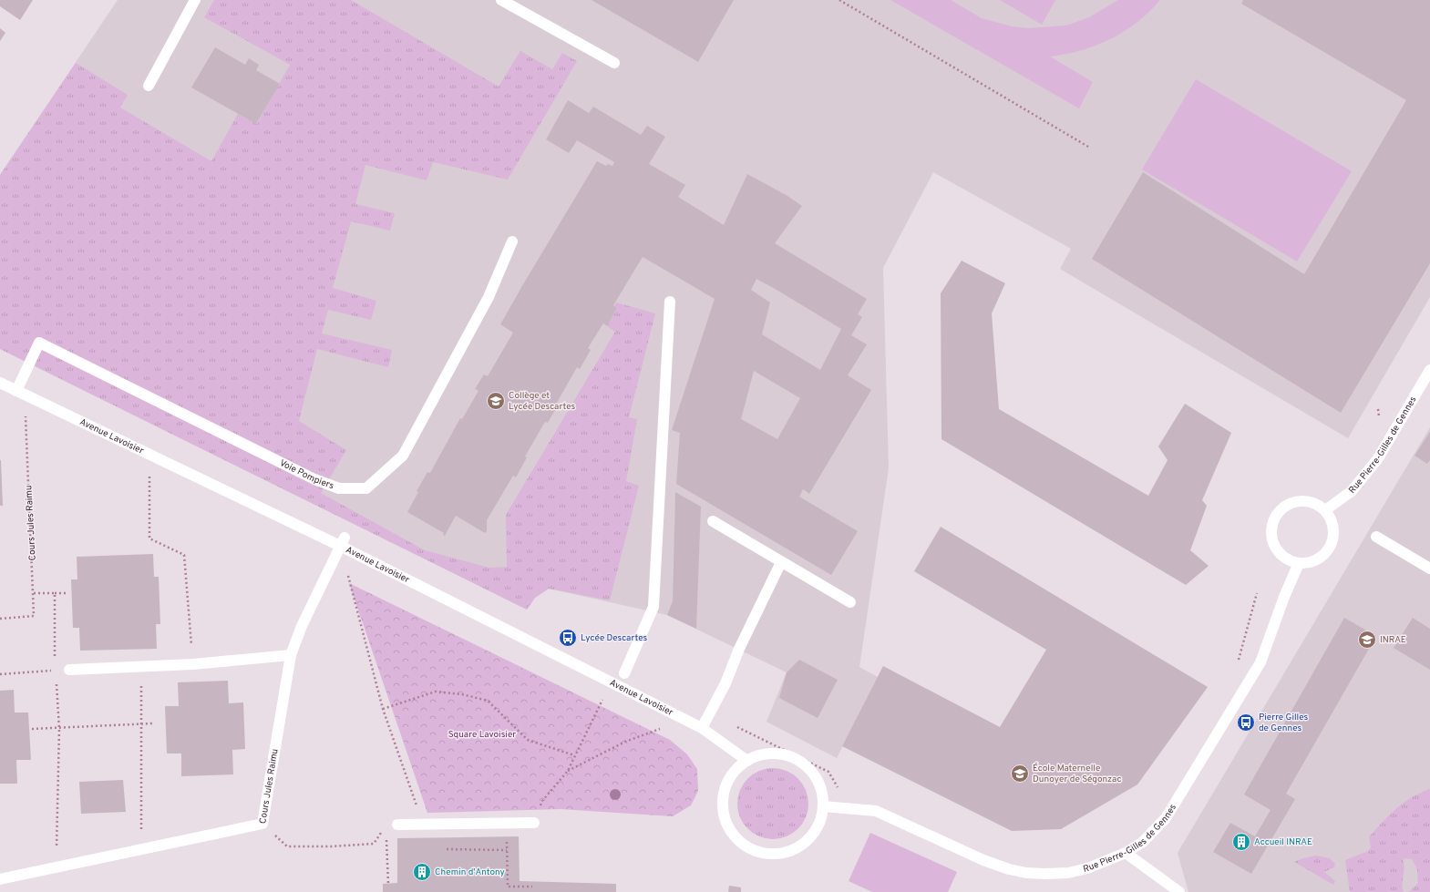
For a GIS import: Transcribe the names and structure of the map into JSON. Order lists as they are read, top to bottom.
{
  "streets": {
    "street": [
      "Avenue Lavoisier",
      "Rue Pierre-Gilles de Gennes",
      "Voie Pompiers",
      "Cours Jules Raimu"
    ]
  },
  "crossings": [
    ["Avenue Lavoisier", "Rue Pierre-Gilles de Gennes"],
    ["Avenue Lavoisier", "Voie Pompiers"],
    ["Avenue Lavoisier", "Cours Jules Raimu"],
    ["Voie Pompiers", "Cours Jules Raimu"]
  ],
  "parks": ["Square Lavoisier"],
  "places": {
    "school or university": ["Collège et Lycée Descartes", "INRAE", "École Maternelle Dunoyer de Ségonzac"],
    "bus stop": ["Lycée Descartes", "Pierre Gilles de Gennes"],
    "building": ["Accueil INRAE", "Chemin d'Antony"]
  }
}
